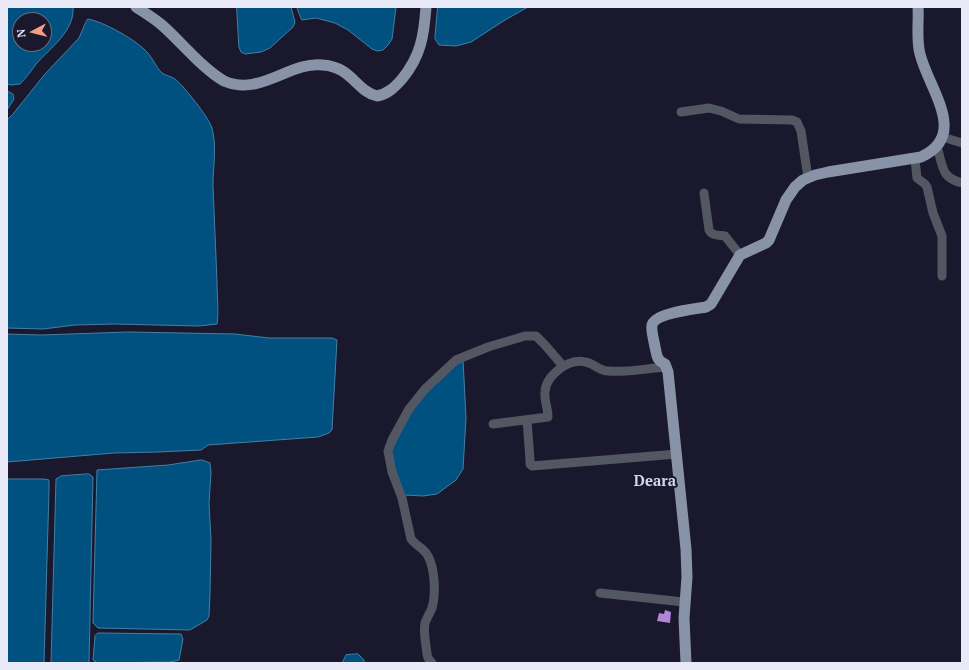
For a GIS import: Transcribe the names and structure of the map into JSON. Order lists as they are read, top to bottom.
{
  "districts": ["Deara"],
  "north": "left"
}
